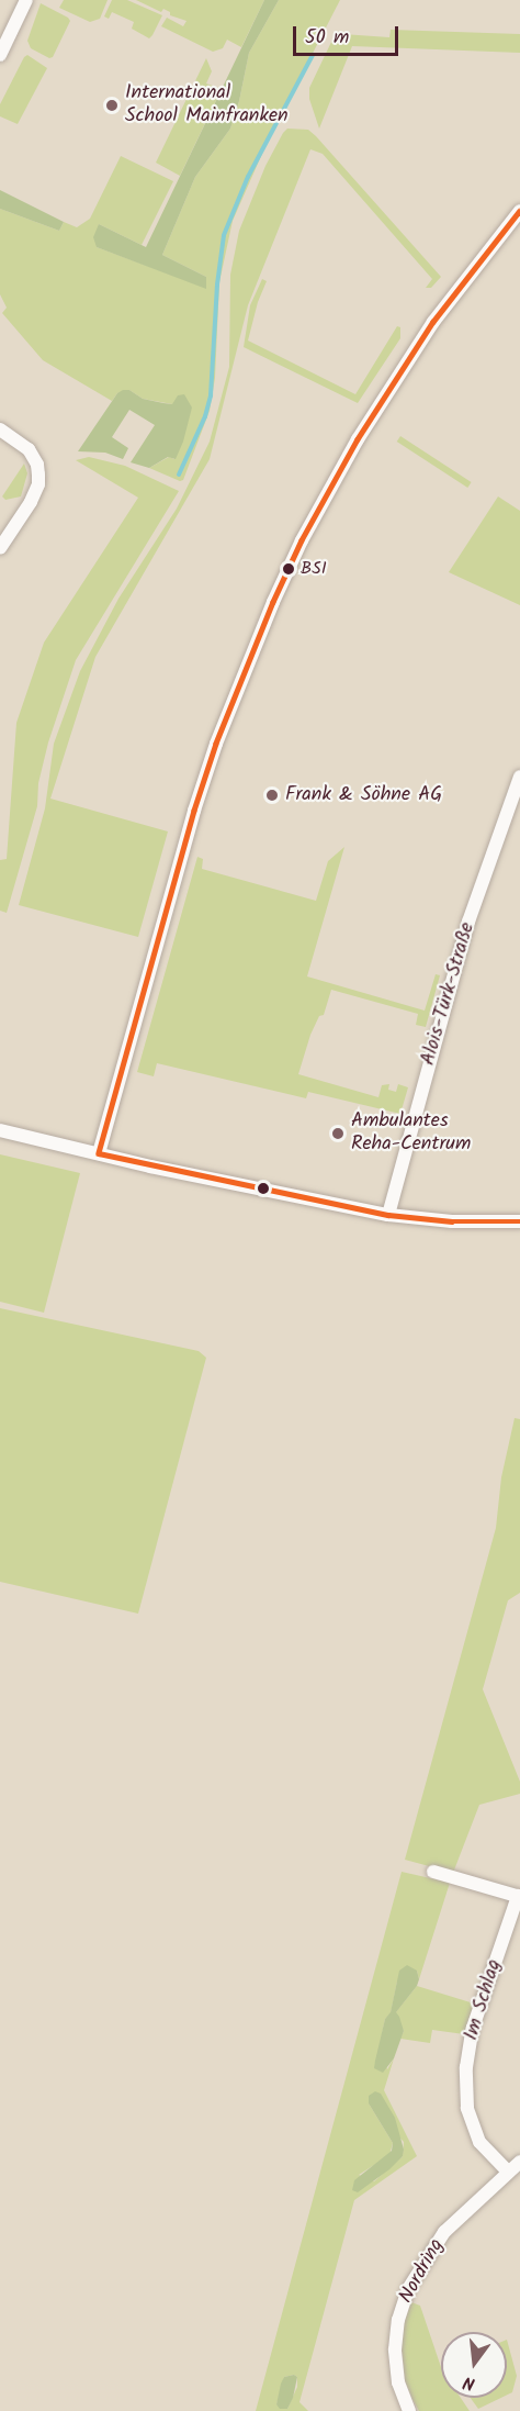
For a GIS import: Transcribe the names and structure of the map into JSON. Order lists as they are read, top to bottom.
{
  "streets": {
    "street": ["Alois-Türk-Straße", "Im Schlag", "Nordring"]
  },
  "crossings": [
    ["Im Schlag", "Nordring"]
  ],
  "places": [
    "International School Mainfranken",
    "BSI",
    "Frank & Söhne AG",
    "Ambulantes Reha-Centrum"
  ],
  "scale_bar": "50 m",
  "north": "bottom"
}
